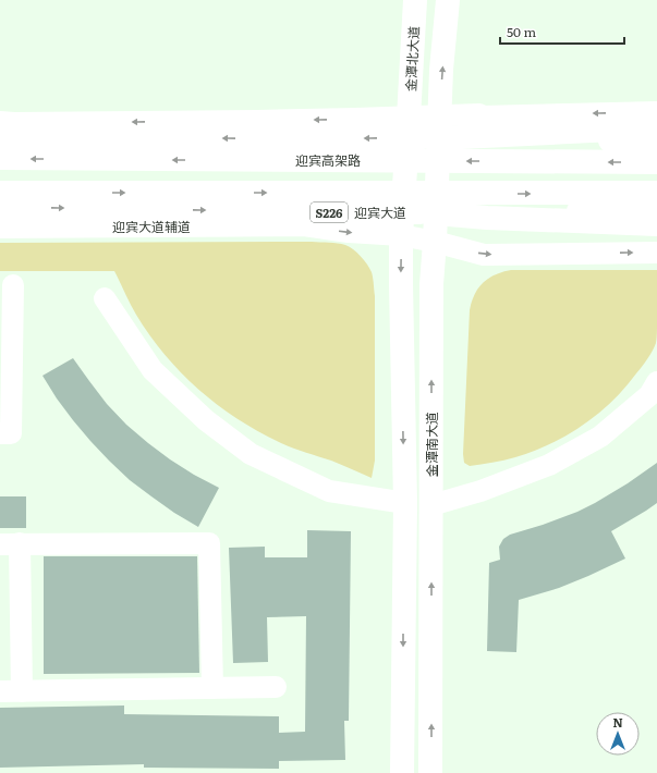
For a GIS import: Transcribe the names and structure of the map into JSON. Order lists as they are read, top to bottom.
{
  "streets": {
    "main road": [
      "金潭北大道",
      "迎宾高架路",
      "S226",
      "迎宾大道",
      "金潭南大道"
    ],
    "street": ["迎宾大道辅道"]
  },
  "crossings": [
    ["金潭北大道", "金潭南大道"],
    ["迎宾大道", "迎宾大道辅道"],
    ["迎宾大道", "金潭南大道"],
    ["迎宾大道辅道", "金潭南大道"]
  ],
  "scale_bar": "50 m",
  "north": "top"
}
